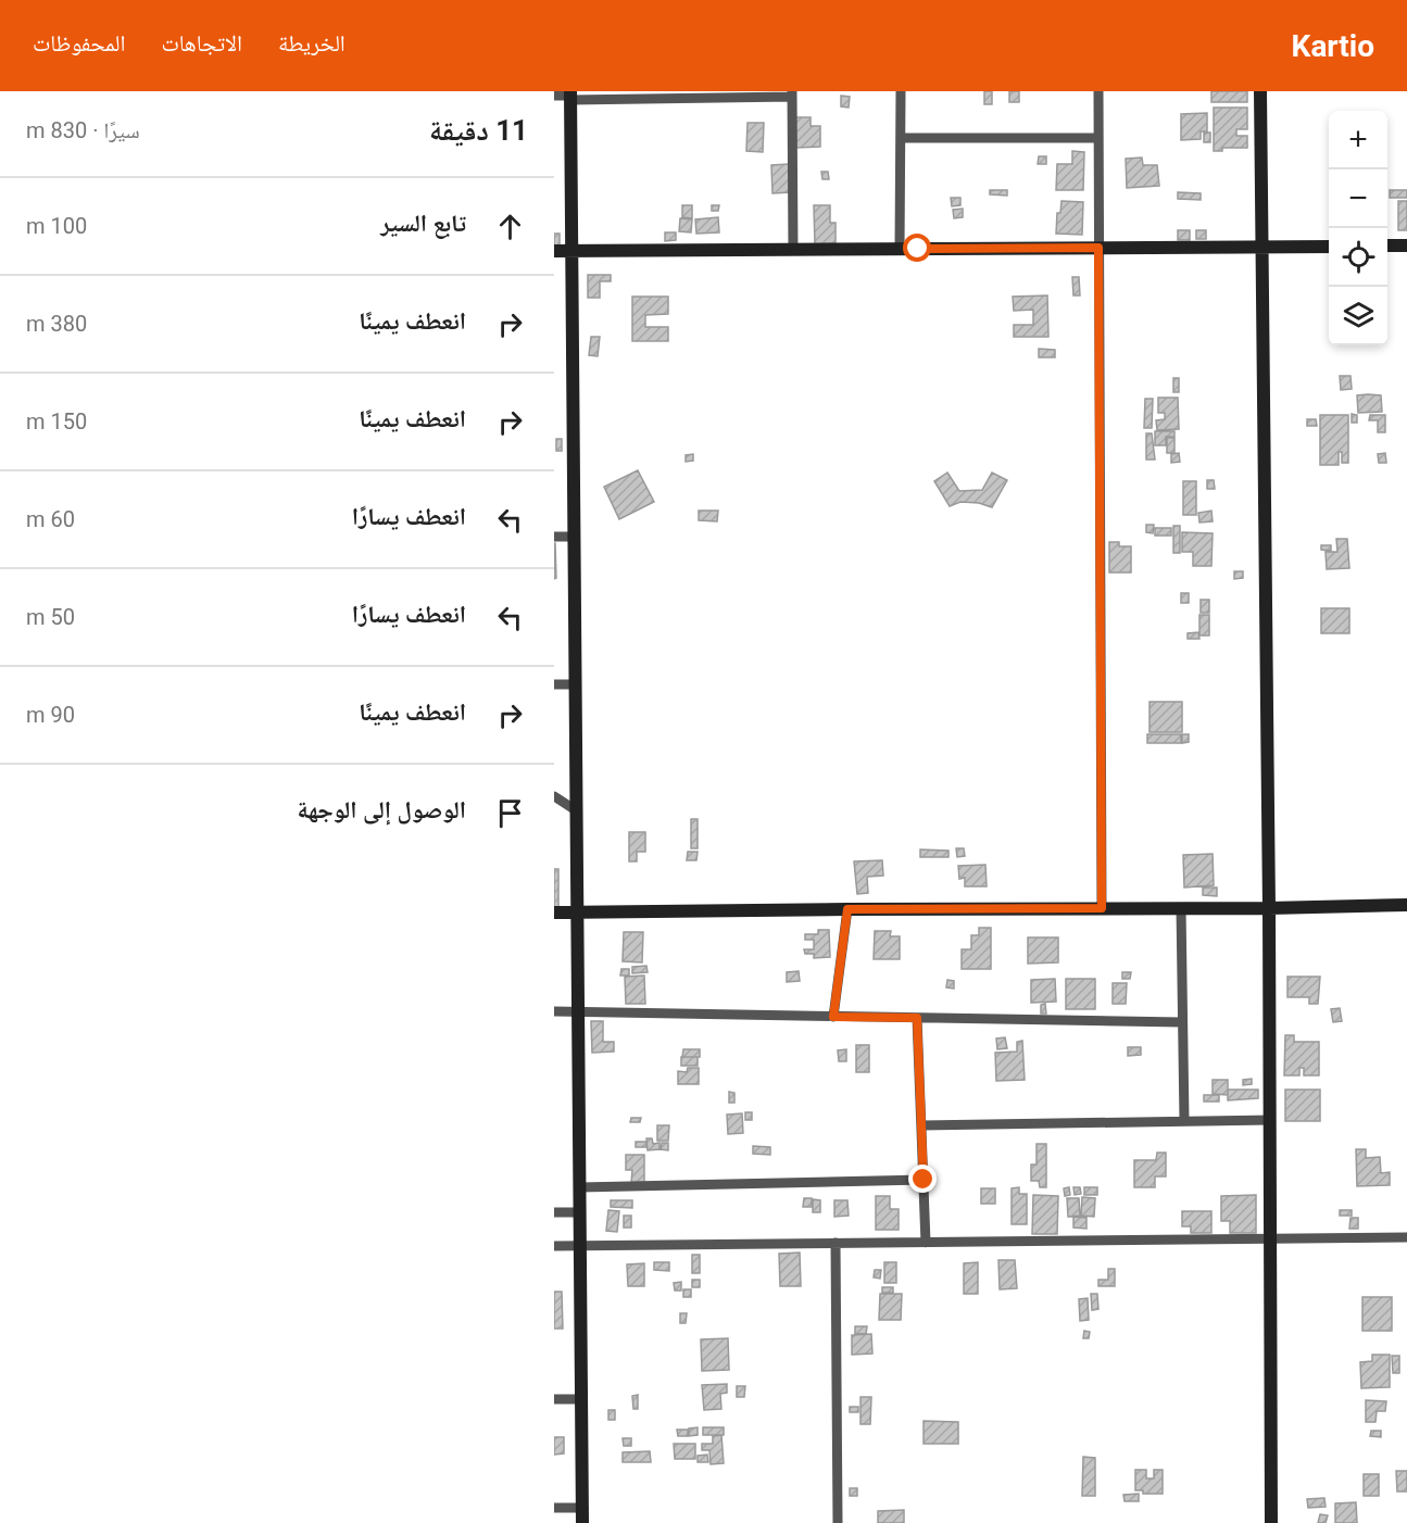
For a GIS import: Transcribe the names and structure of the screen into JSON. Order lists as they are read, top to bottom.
{
  "page": {
    "header": "Kartio",
    "nav": ["الخريطة", "الاتجاهات", "المحفوظات"],
    "heading": ["11 دقيقة", "سيرًا · 830 m"],
    "map_buttons": ["+", "−"],
    "list": [
      ["تابع السير", "100 m"],
      ["انعطف يمينًا", "380 m"],
      ["انعطف يمينًا", "150 m"],
      ["انعطف يسارًا", "60 m"],
      ["انعطف يسارًا", "50 m"],
      ["انعطف يمينًا", "90 m"],
      "الوصول إلى الوجهة"
    ]
  }
}
